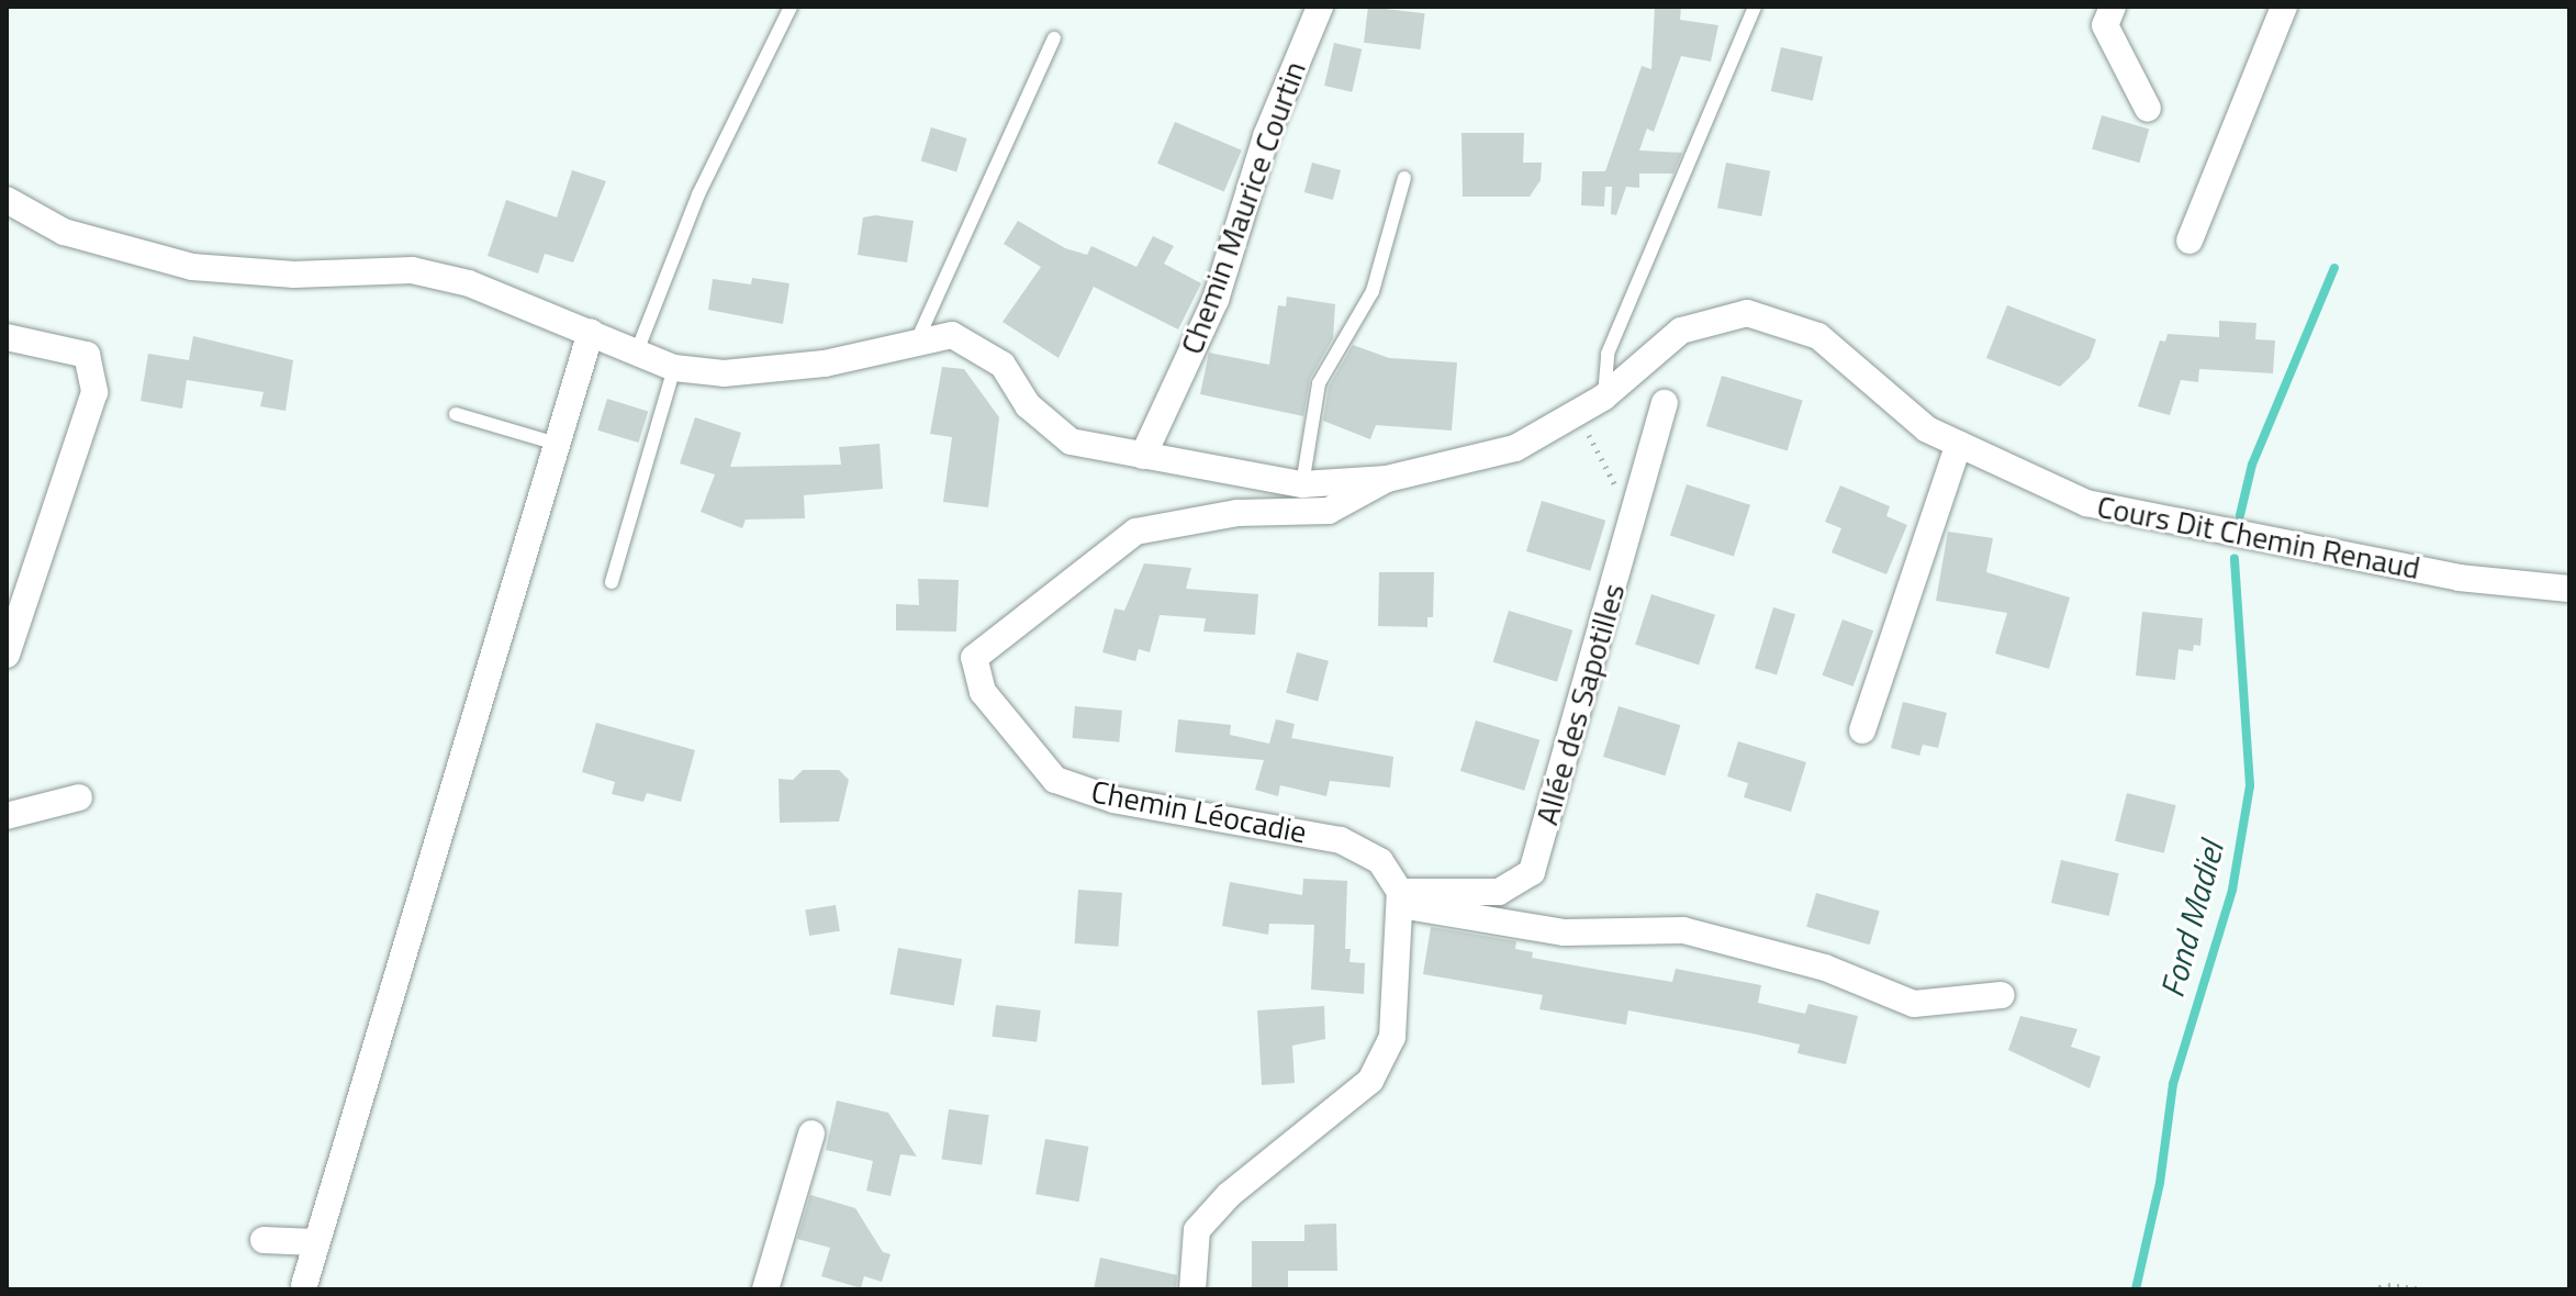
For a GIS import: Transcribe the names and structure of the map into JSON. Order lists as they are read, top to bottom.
{
  "streets": {
    "street": [
      "Chemin Maurice Courtin",
      "Cours Dit Chemin Renaud",
      "Allée des Sapotilles",
      "Chemin Léocadie"
    ]
  },
  "crossings": [
    ["Chemin Maurice Courtin", "Cours Dit Chemin Renaud"],
    ["Cours Dit Chemin Renaud", "Chemin Léocadie"],
    ["Allée des Sapotilles", "Chemin Léocadie"]
  ],
  "water": ["Fond Madiel"]
}
